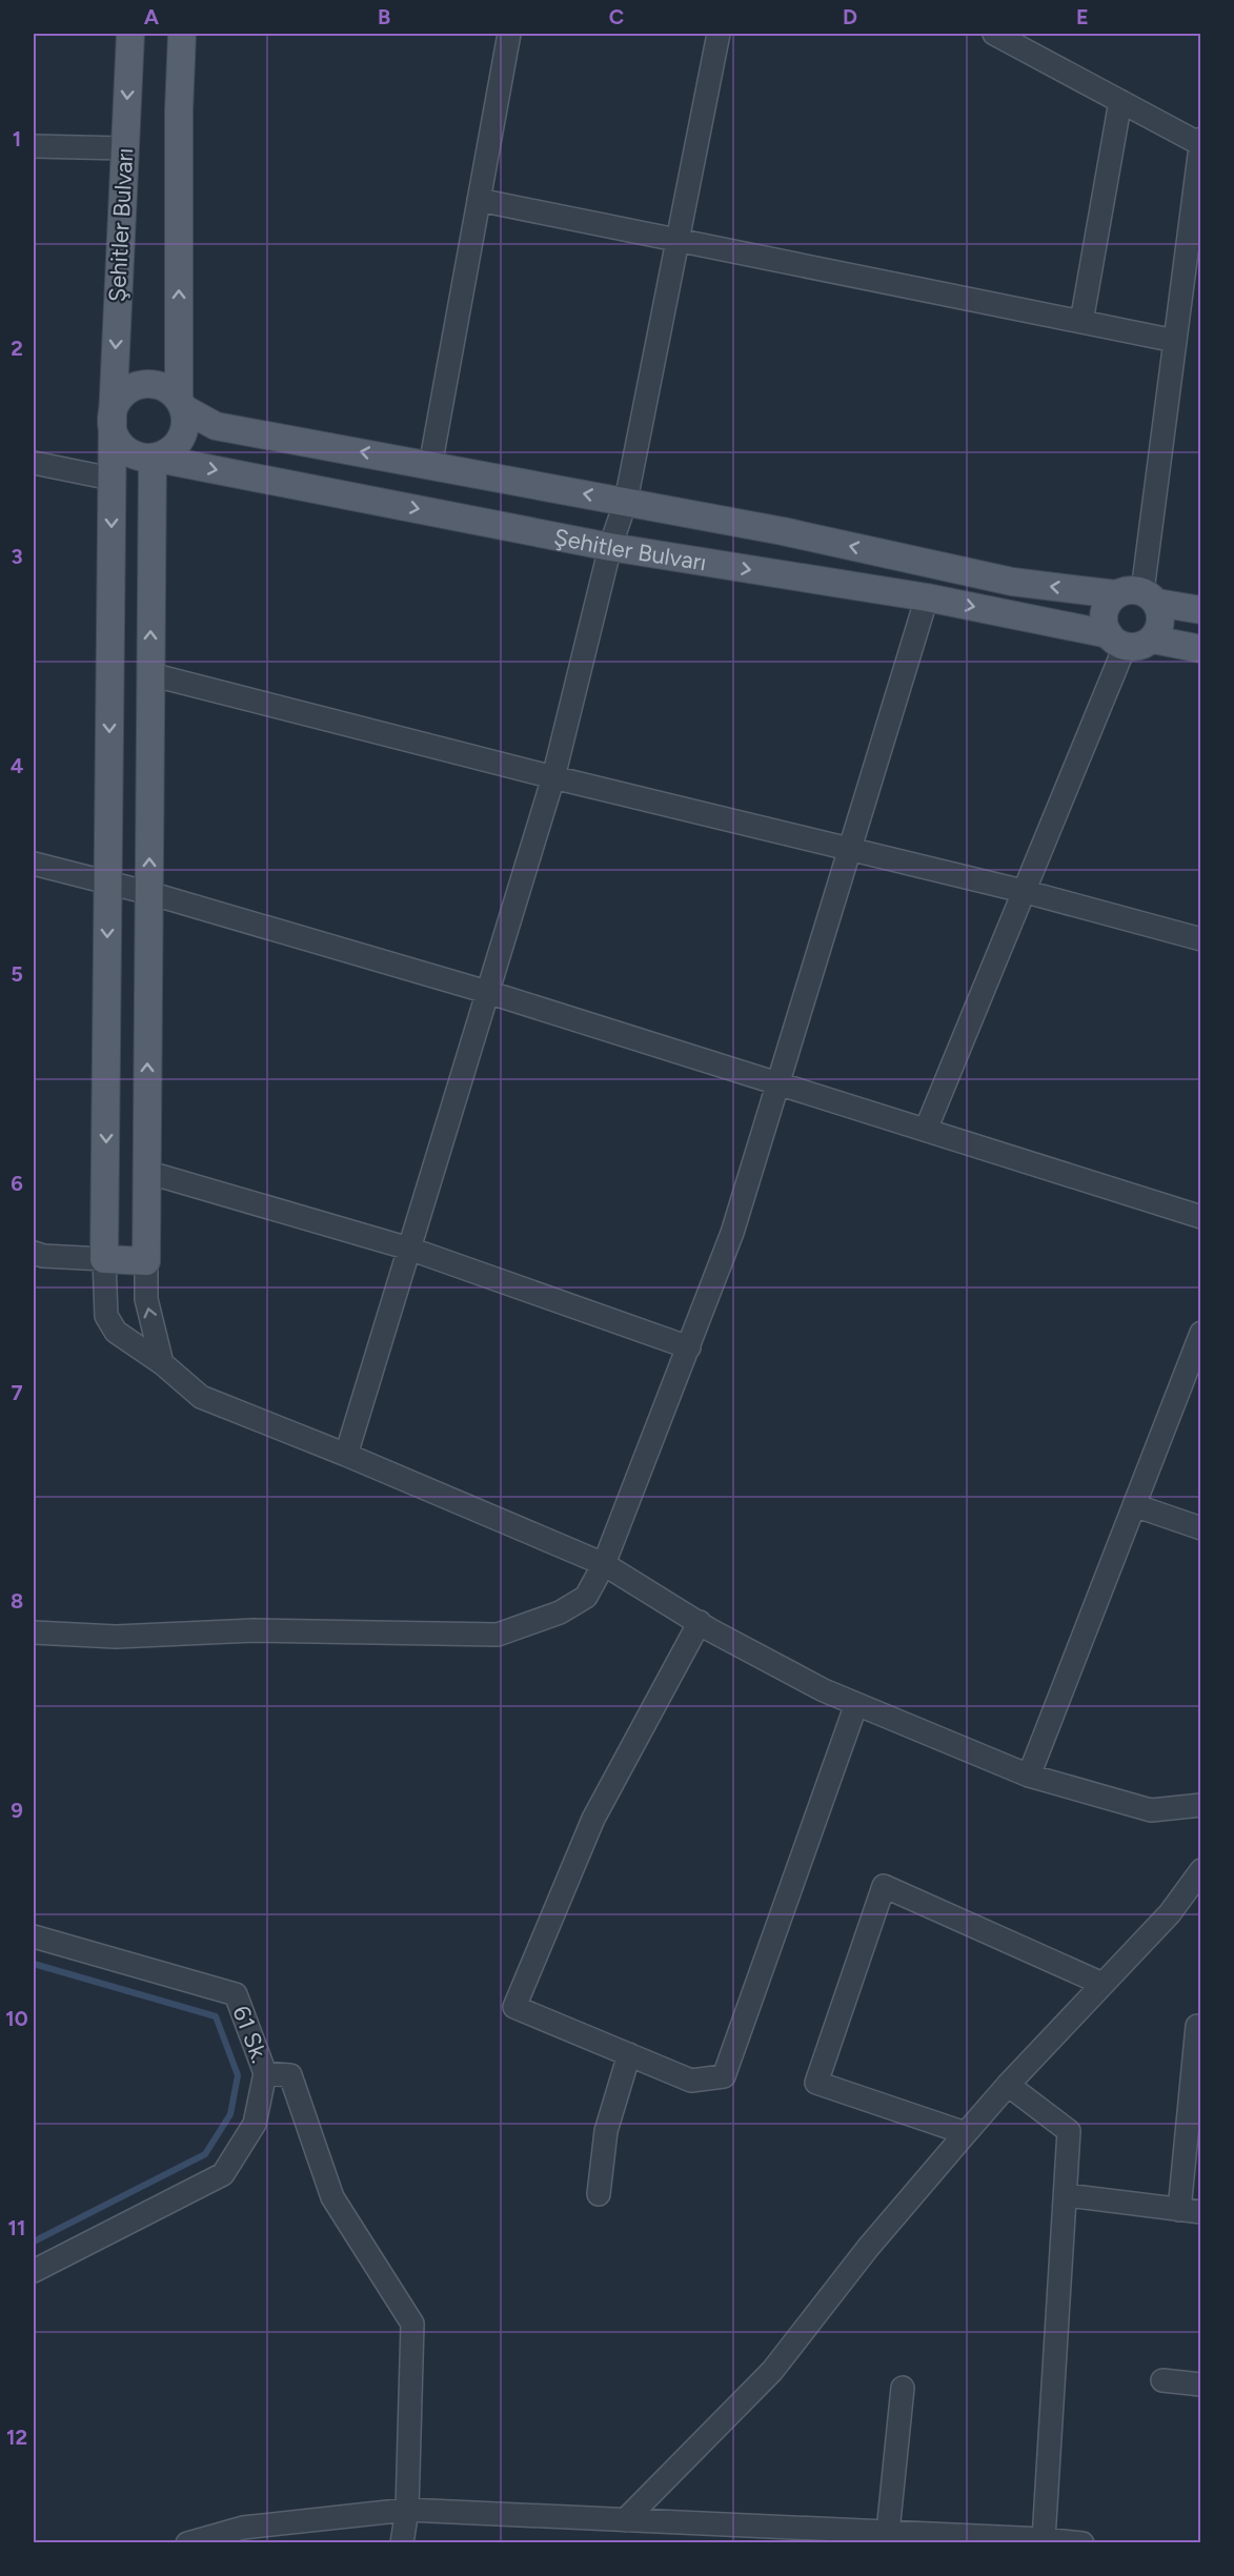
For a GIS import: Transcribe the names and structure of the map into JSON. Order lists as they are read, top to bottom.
{
  "streets": {
    "main road": ["Şehitler Bulvarı"],
    "street": ["61 Sk."]
  },
  "grid": {
    "columns": [
      "A",
      "B",
      "C",
      "D",
      "E"
    ],
    "rows": [
      "1",
      "2",
      "3",
      "4",
      "5",
      "6",
      "7",
      "8",
      "9",
      "10",
      "11",
      "12"
    ]
  }
}
